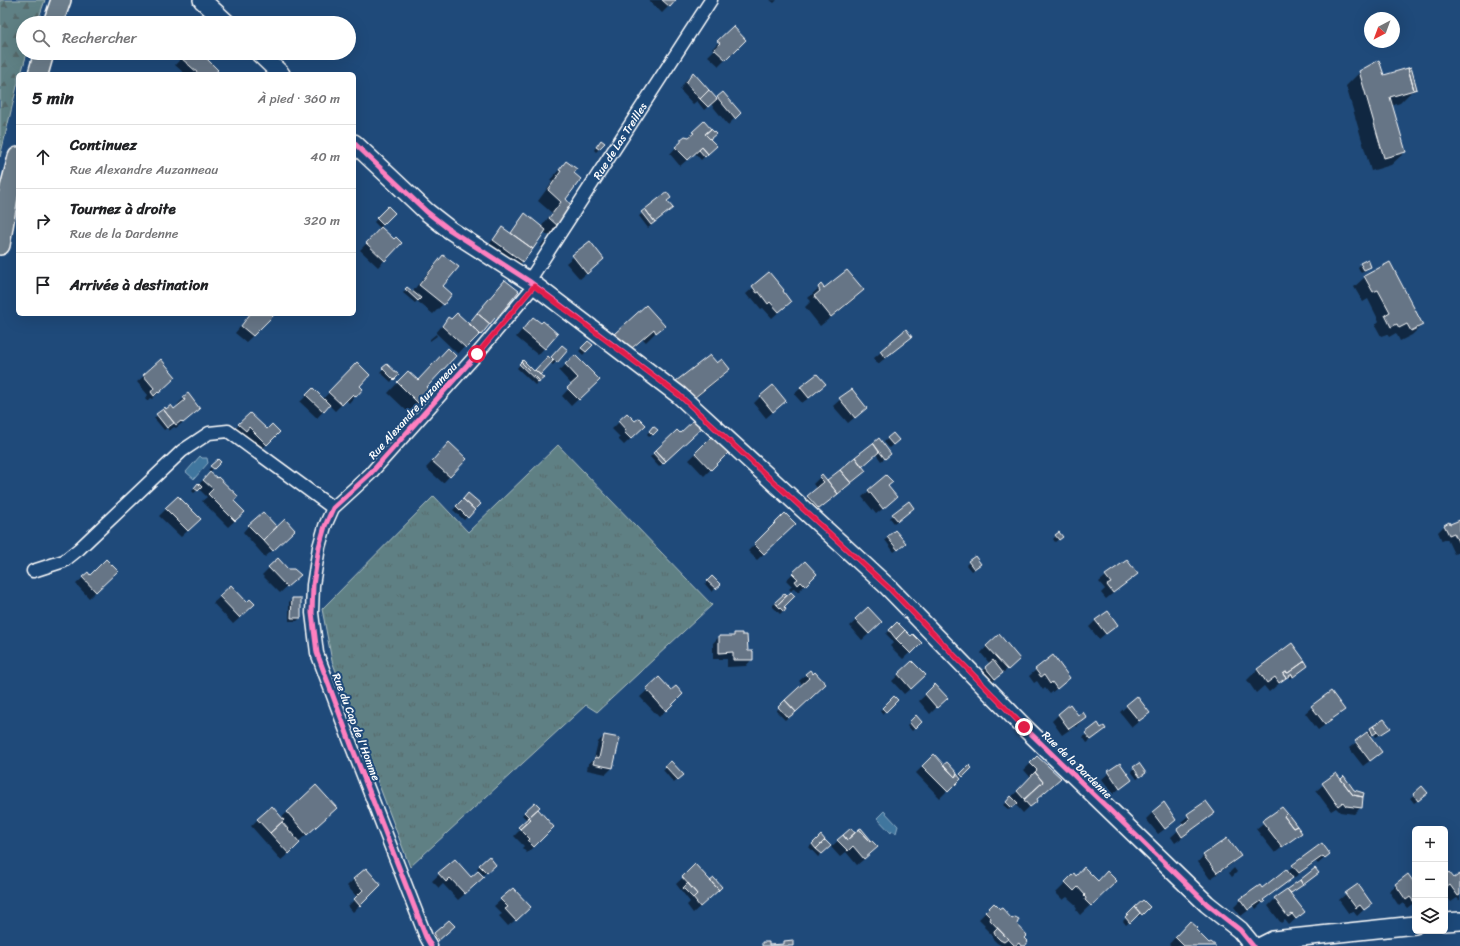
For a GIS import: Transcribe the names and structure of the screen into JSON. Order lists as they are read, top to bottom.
{
  "streets": {
    "street": [
      "Rue de Las Treilles",
      "Rue Alexandre Auzanneau",
      "Rue du Cap de l'Homme",
      "Rue de la Dardenne"
    ]
  },
  "crossings": [
    ["Rue de Las Treilles", "Rue Alexandre Auzanneau"],
    ["Rue de Las Treilles", "Rue de la Dardenne"],
    ["Rue Alexandre Auzanneau", "Rue du Cap de l'Homme"],
    ["Rue Alexandre Auzanneau", "Rue de la Dardenne"]
  ],
  "north": "bottom left",
  "page": {
    "search": "Rechercher",
    "heading": ["5 min", "À pied · 360 m"],
    "list": [
      ["Continuez", "Rue Alexandre Auzanneau", "40 m"],
      ["Tournez à droite", "Rue de la Dardenne", "320 m"],
      "Arrivée à destination"
    ],
    "map_buttons": ["+", "−"]
  }
}
